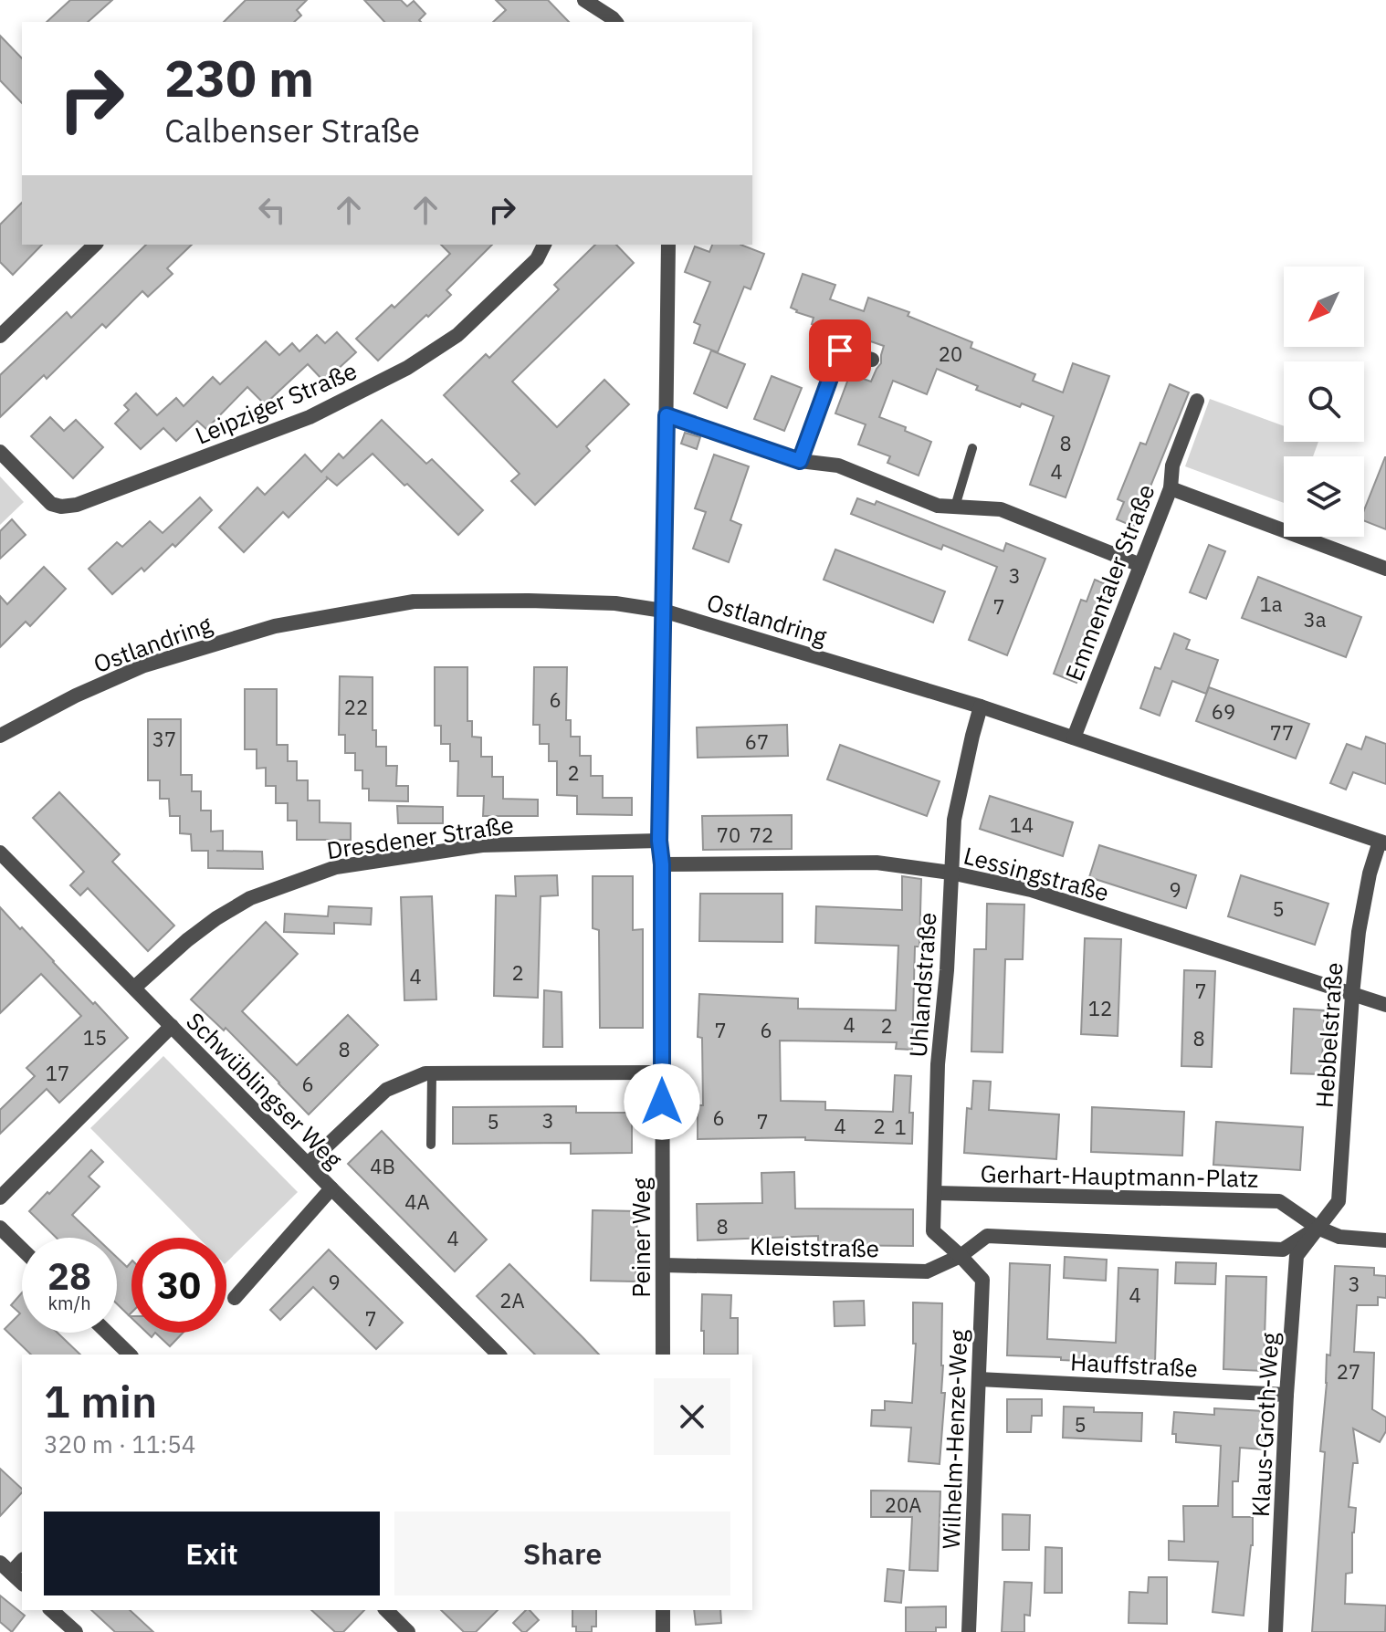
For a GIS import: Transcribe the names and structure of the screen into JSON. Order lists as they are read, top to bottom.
{
  "streets": {
    "street": [
      "Leipziger Straße",
      "Emmentaler Straße",
      "Ostlandring",
      "Dresdener Straße",
      "Lessingstraße",
      "Uhlandstraße",
      "Hebbelstraße",
      "Schwüblingser Weg",
      "Gerhart-Hauptmann-Platz",
      "Peiner Weg",
      "Kleiststraße",
      "Hauffstraße",
      "Klaus-Groth-Weg",
      "Wilhelm-Henze-Weg"
    ]
  },
  "crossings": [
    ["Emmentaler Straße", "Ostlandring"],
    ["Ostlandring", "Uhlandstraße"],
    ["Ostlandring", "Hebbelstraße"],
    ["Ostlandring", "Peiner Weg"],
    ["Dresdener Straße", "Schwüblingser Weg"],
    ["Dresdener Straße", "Peiner Weg"],
    ["Lessingstraße", "Uhlandstraße"],
    ["Lessingstraße", "Hebbelstraße"],
    ["Lessingstraße", "Peiner Weg"],
    ["Uhlandstraße", "Gerhart-Hauptmann-Platz"],
    ["Uhlandstraße", "Kleiststraße"],
    ["Uhlandstraße", "Wilhelm-Henze-Weg"],
    ["Hebbelstraße", "Gerhart-Hauptmann-Platz"],
    ["Hebbelstraße", "Klaus-Groth-Weg"],
    ["Gerhart-Hauptmann-Platz", "Klaus-Groth-Weg"],
    ["Peiner Weg", "Kleiststraße"],
    ["Kleiststraße", "Wilhelm-Henze-Weg"],
    ["Hauffstraße", "Klaus-Groth-Weg"],
    ["Hauffstraße", "Wilhelm-Henze-Weg"]
  ],
  "house_numbers": [
    "20",
    "8",
    "4",
    "3",
    "1a",
    "7",
    "3a",
    "6",
    "22",
    "69",
    "77",
    "37",
    "67",
    "2",
    "14",
    "70",
    "72",
    "9",
    "5",
    "2",
    "4",
    "7",
    "12",
    "4",
    "2",
    "7",
    "6",
    "15",
    "8",
    "8",
    "17",
    "6",
    "6",
    "3",
    "5",
    "7",
    "4",
    "2",
    "1",
    "4B",
    "4A",
    "8",
    "4",
    "9",
    "3",
    "4",
    "2A",
    "7",
    "27",
    "5",
    "20A"
  ],
  "north": "bottom left",
  "page": {
    "turn": ["230 m", "Calbenser Straße"],
    "speed": "28 km/h",
    "limit": "30",
    "heading": ["1 min", "320 m · 11:54"],
    "buttons": ["Exit", "Share"]
  }
}
